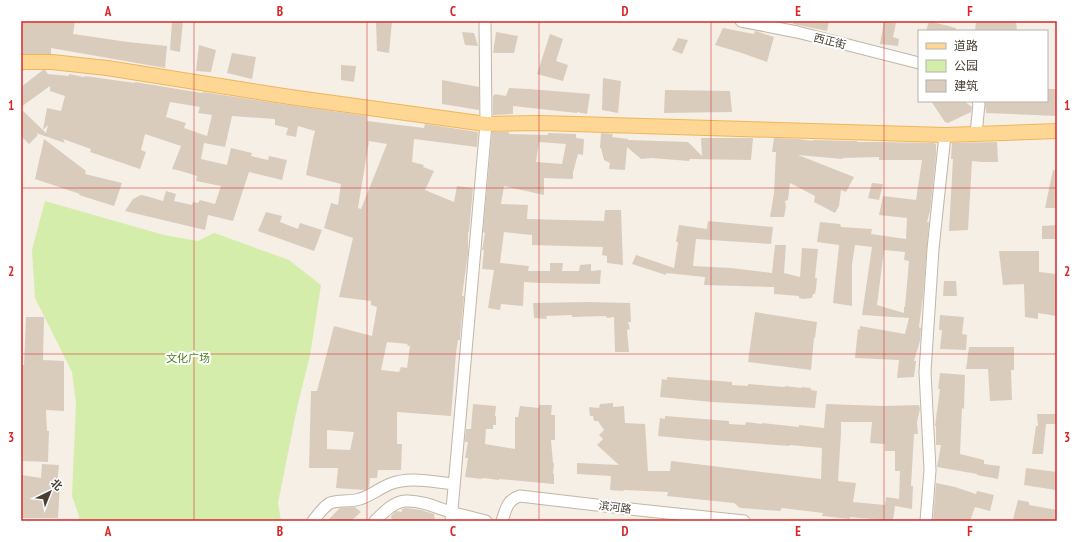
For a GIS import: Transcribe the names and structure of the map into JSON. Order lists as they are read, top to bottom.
{
  "streets": {
    "street": ["西正街", "滨河路"]
  },
  "parks": ["文化广场"],
  "legend": ["道路", "公园", "建筑"],
  "north": "top right",
  "grid": {
    "columns": [
      "A",
      "B",
      "C",
      "D",
      "E",
      "F"
    ],
    "rows": ["1", "2", "3"]
  }
}
